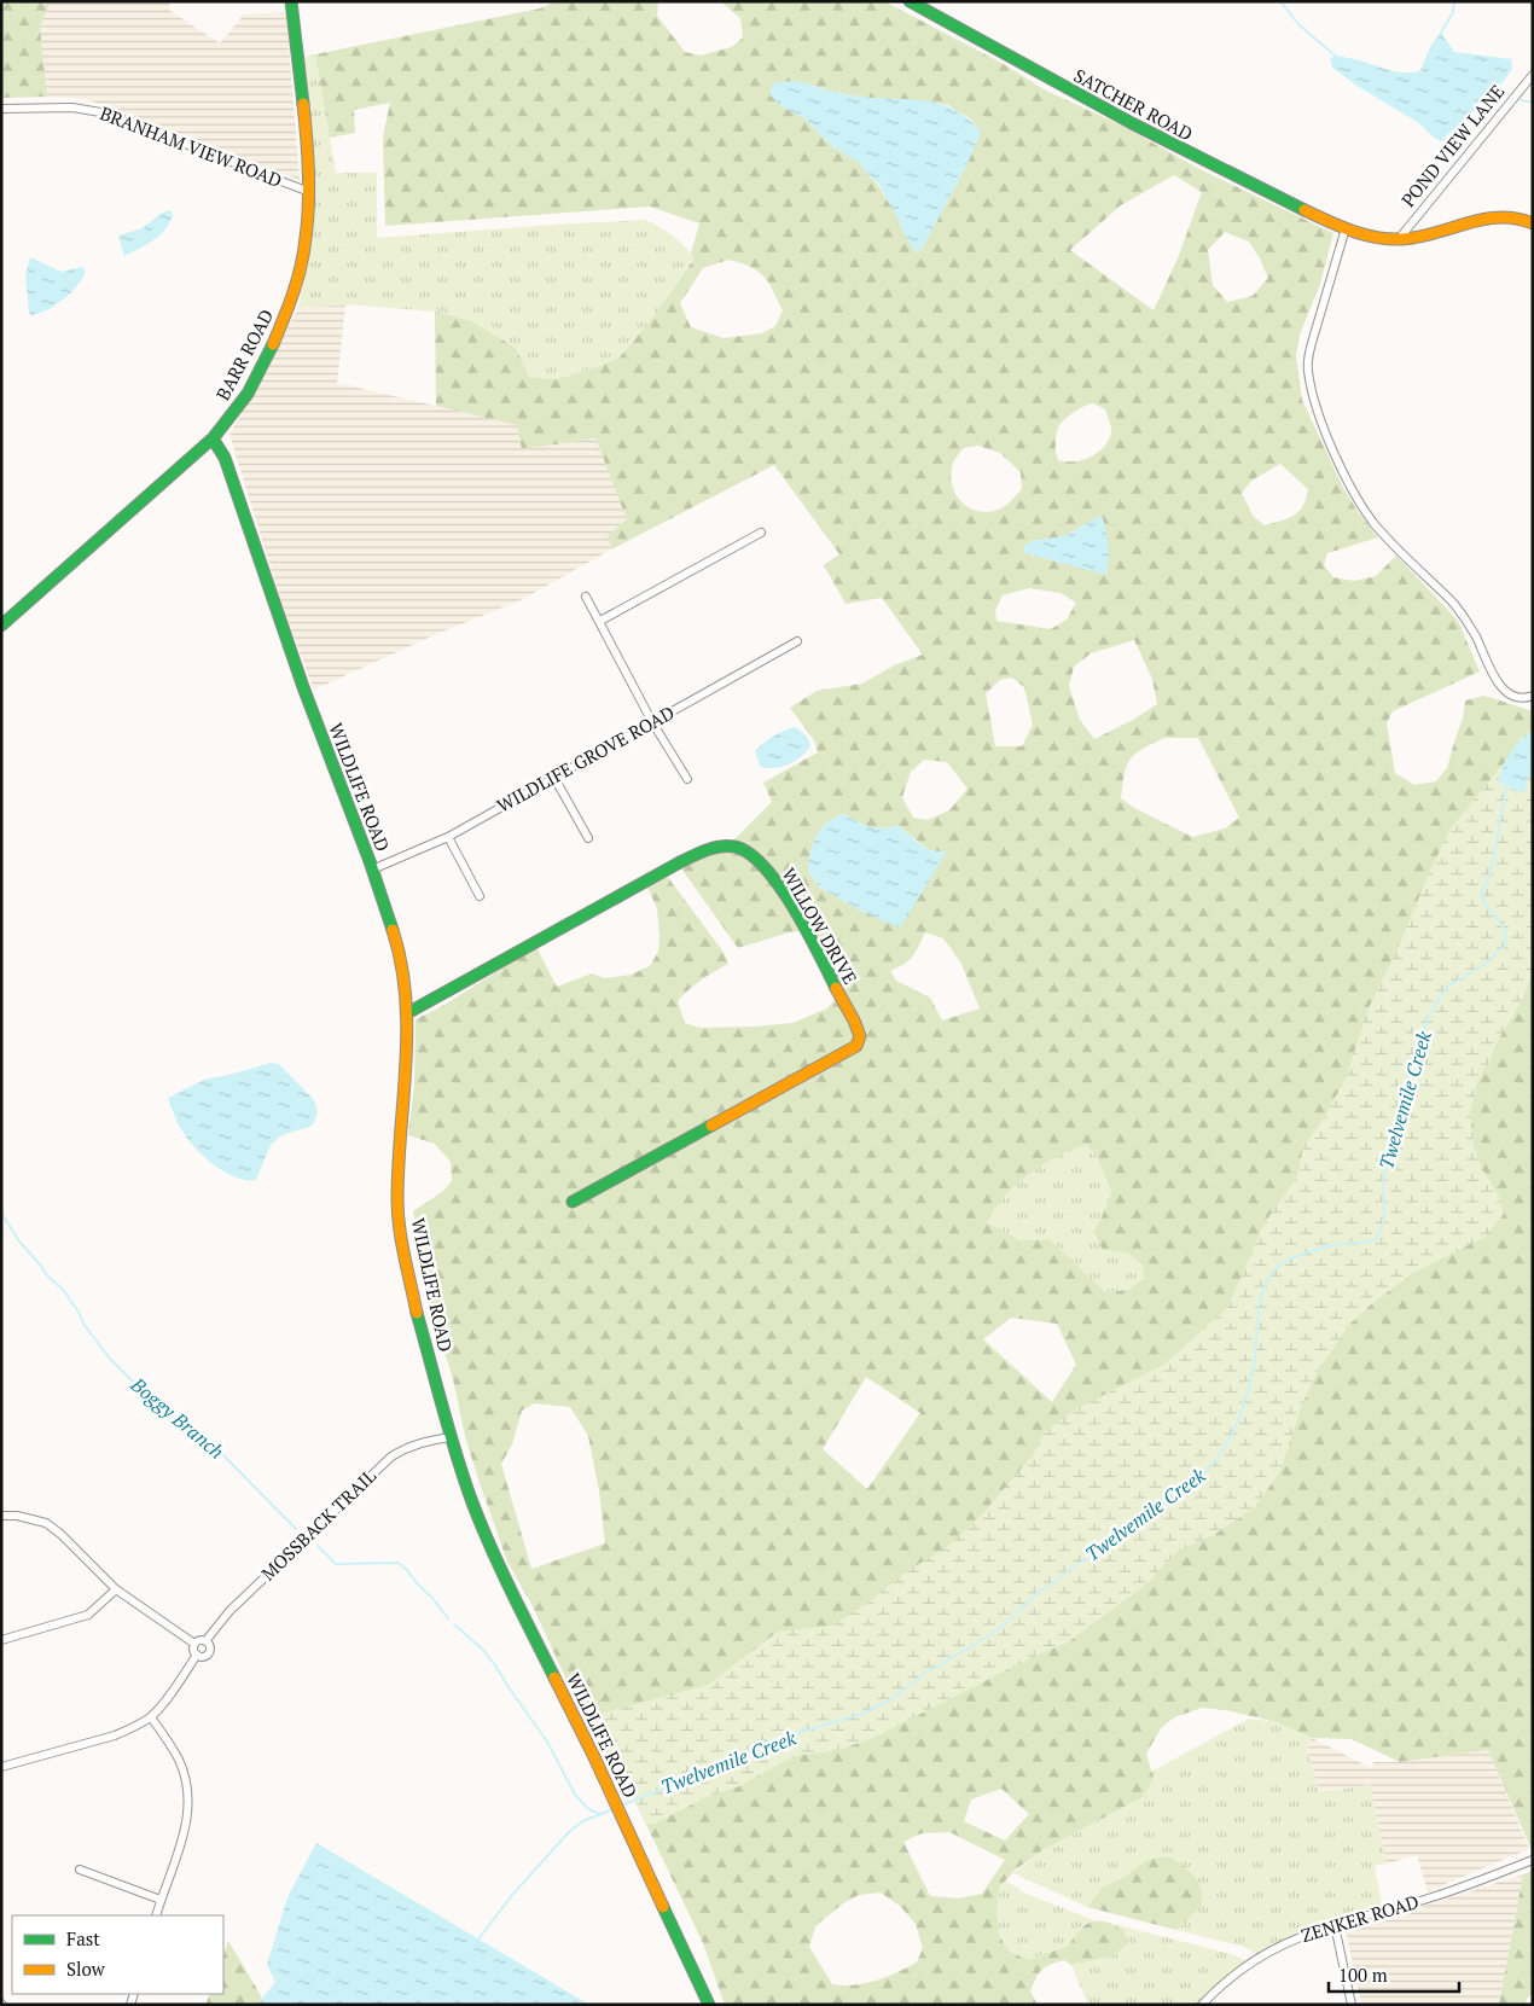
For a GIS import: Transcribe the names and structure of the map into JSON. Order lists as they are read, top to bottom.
{
  "streets": {
    "street": [
      "SATCHER ROAD",
      "POND VIEW LANE",
      "BRANHAM VIEW ROAD",
      "BARR ROAD",
      "WILDLIFE GROVE ROAD",
      "WILDLIFE ROAD",
      "WILLOW DRIVE",
      "MOSSBACK TRAIL",
      "ZENKER ROAD"
    ]
  },
  "crossings": [
    ["SATCHER ROAD", "POND VIEW LANE"],
    ["BRANHAM VIEW ROAD", "BARR ROAD"],
    ["BARR ROAD", "WILDLIFE ROAD"],
    ["WILDLIFE GROVE ROAD", "WILDLIFE ROAD"],
    ["WILDLIFE ROAD", "WILLOW DRIVE"],
    ["WILDLIFE ROAD", "MOSSBACK TRAIL"]
  ],
  "water": ["Twelvemile Creek", "Boggy Branch"],
  "legend": ["Fast", "Slow"],
  "scale_bar": "100 m"
}
